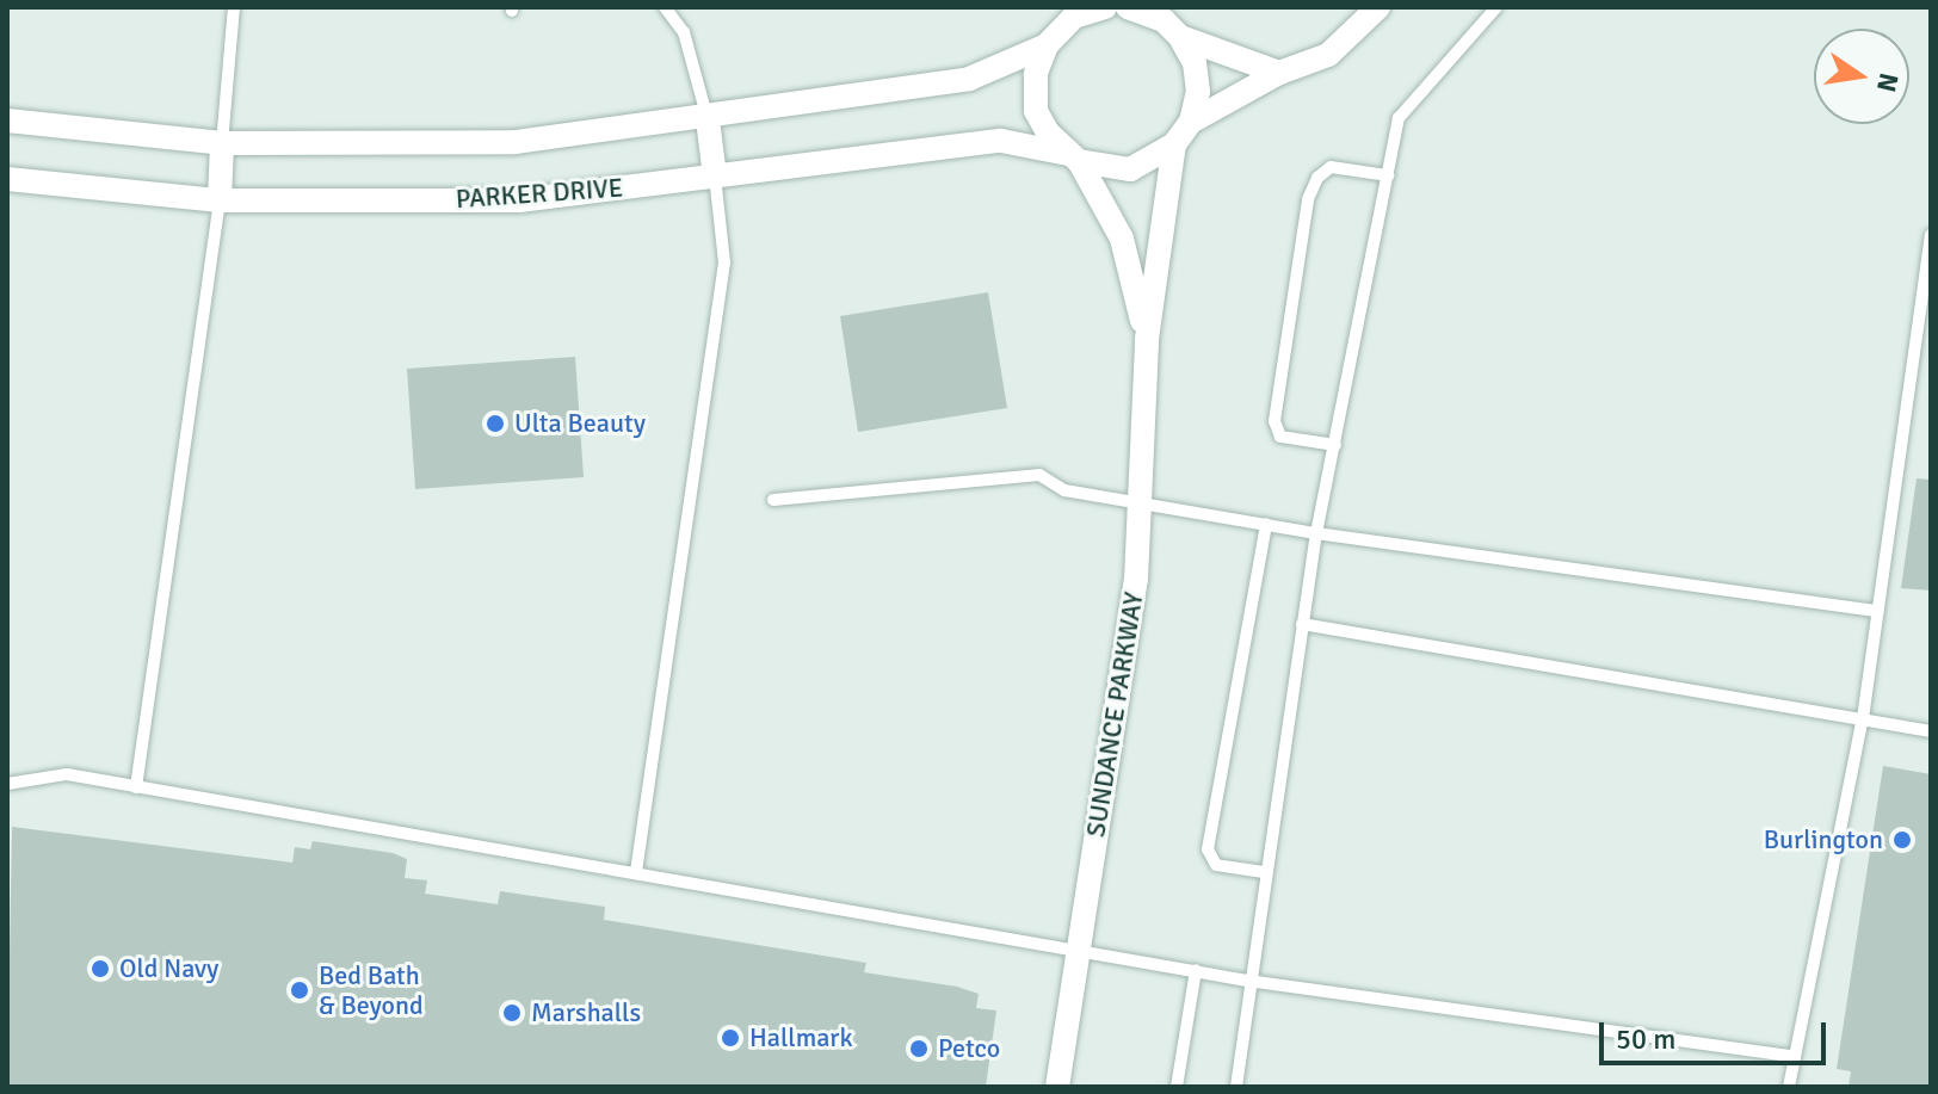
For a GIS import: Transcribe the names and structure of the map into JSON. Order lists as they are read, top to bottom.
{
  "streets": {
    "street": ["PARKER DRIVE", "SUNDANCE PARKWAY"]
  },
  "crossings": [
    ["PARKER DRIVE", "SUNDANCE PARKWAY"]
  ],
  "places": [
    "Ulta Beauty",
    "Burlington",
    "Old Navy",
    "Bed Bath & Beyond",
    "Marshalls",
    "Hallmark",
    "Petco"
  ],
  "scale_bar": "50 m",
  "north": "right"
}
